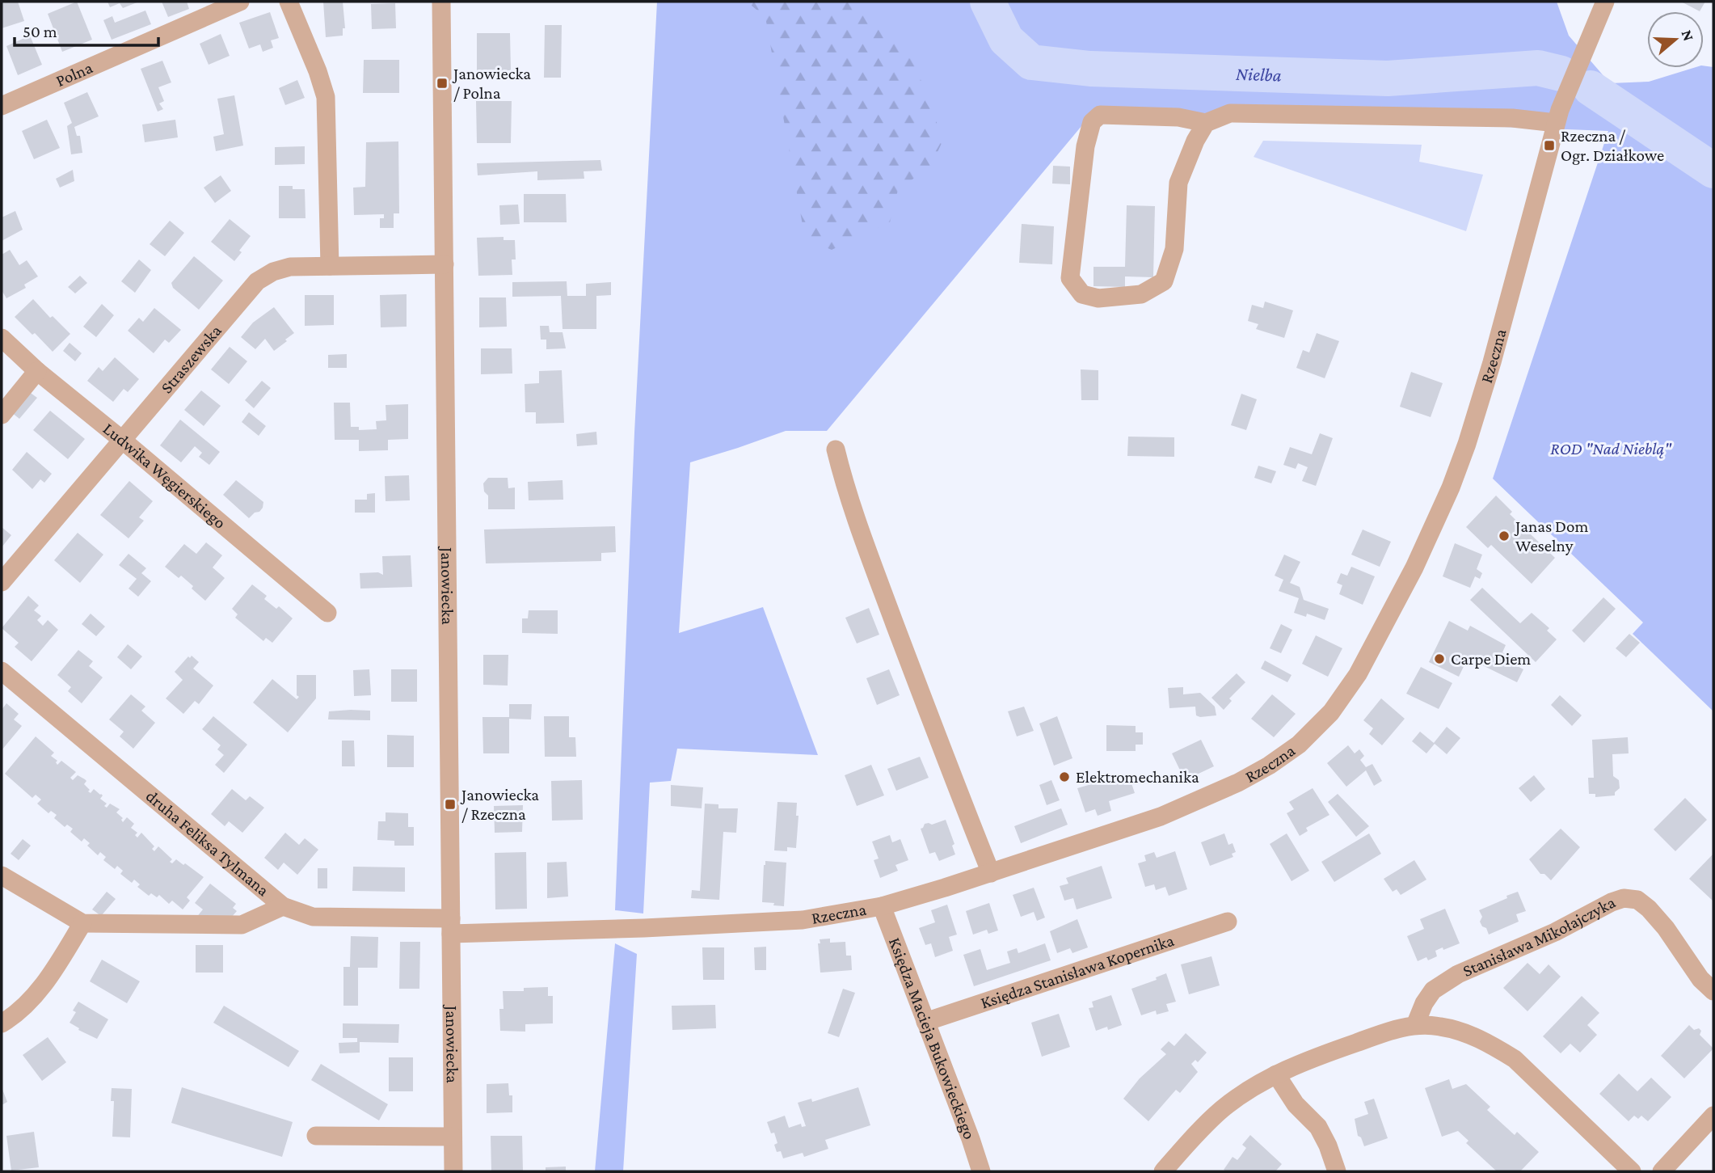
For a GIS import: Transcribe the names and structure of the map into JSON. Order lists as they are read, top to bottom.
{
  "streets": {
    "street": [
      "Polna",
      "Rzeczna",
      "Straszewska",
      "Ludwika Węgierskiego",
      "Janowiecka",
      "druha Feliksa Tylmana",
      "Stanisława Mikołajczyka",
      "Księdza Stanisława Kopernika",
      "Księdza Macieja Bukowieckiego"
    ]
  },
  "crossings": [
    ["Rzeczna", "Janowiecka"],
    ["Rzeczna", "druha Feliksa Tylmana"],
    ["Rzeczna", "Księdza Macieja Bukowieckiego"],
    ["Straszewska", "Ludwika Węgierskiego"],
    ["Straszewska", "Janowiecka"],
    ["Janowiecka", "druha Feliksa Tylmana"],
    ["Księdza Stanisława Kopernika", "Księdza Macieja Bukowieckiego"]
  ],
  "water": ["Nielba"],
  "parks": ["ROD \"Nad Nieblą\""],
  "places": {
    "transit": ["Janowiecka / Polna", "Rzeczna / Ogr. Działkowe", "Janowiecka / Rzeczna"],
    "other": ["Janas Dom Weselny", "Carpe Diem", "Elektromechanika"]
  },
  "scale_bar": "50 m",
  "north": "right"
}
